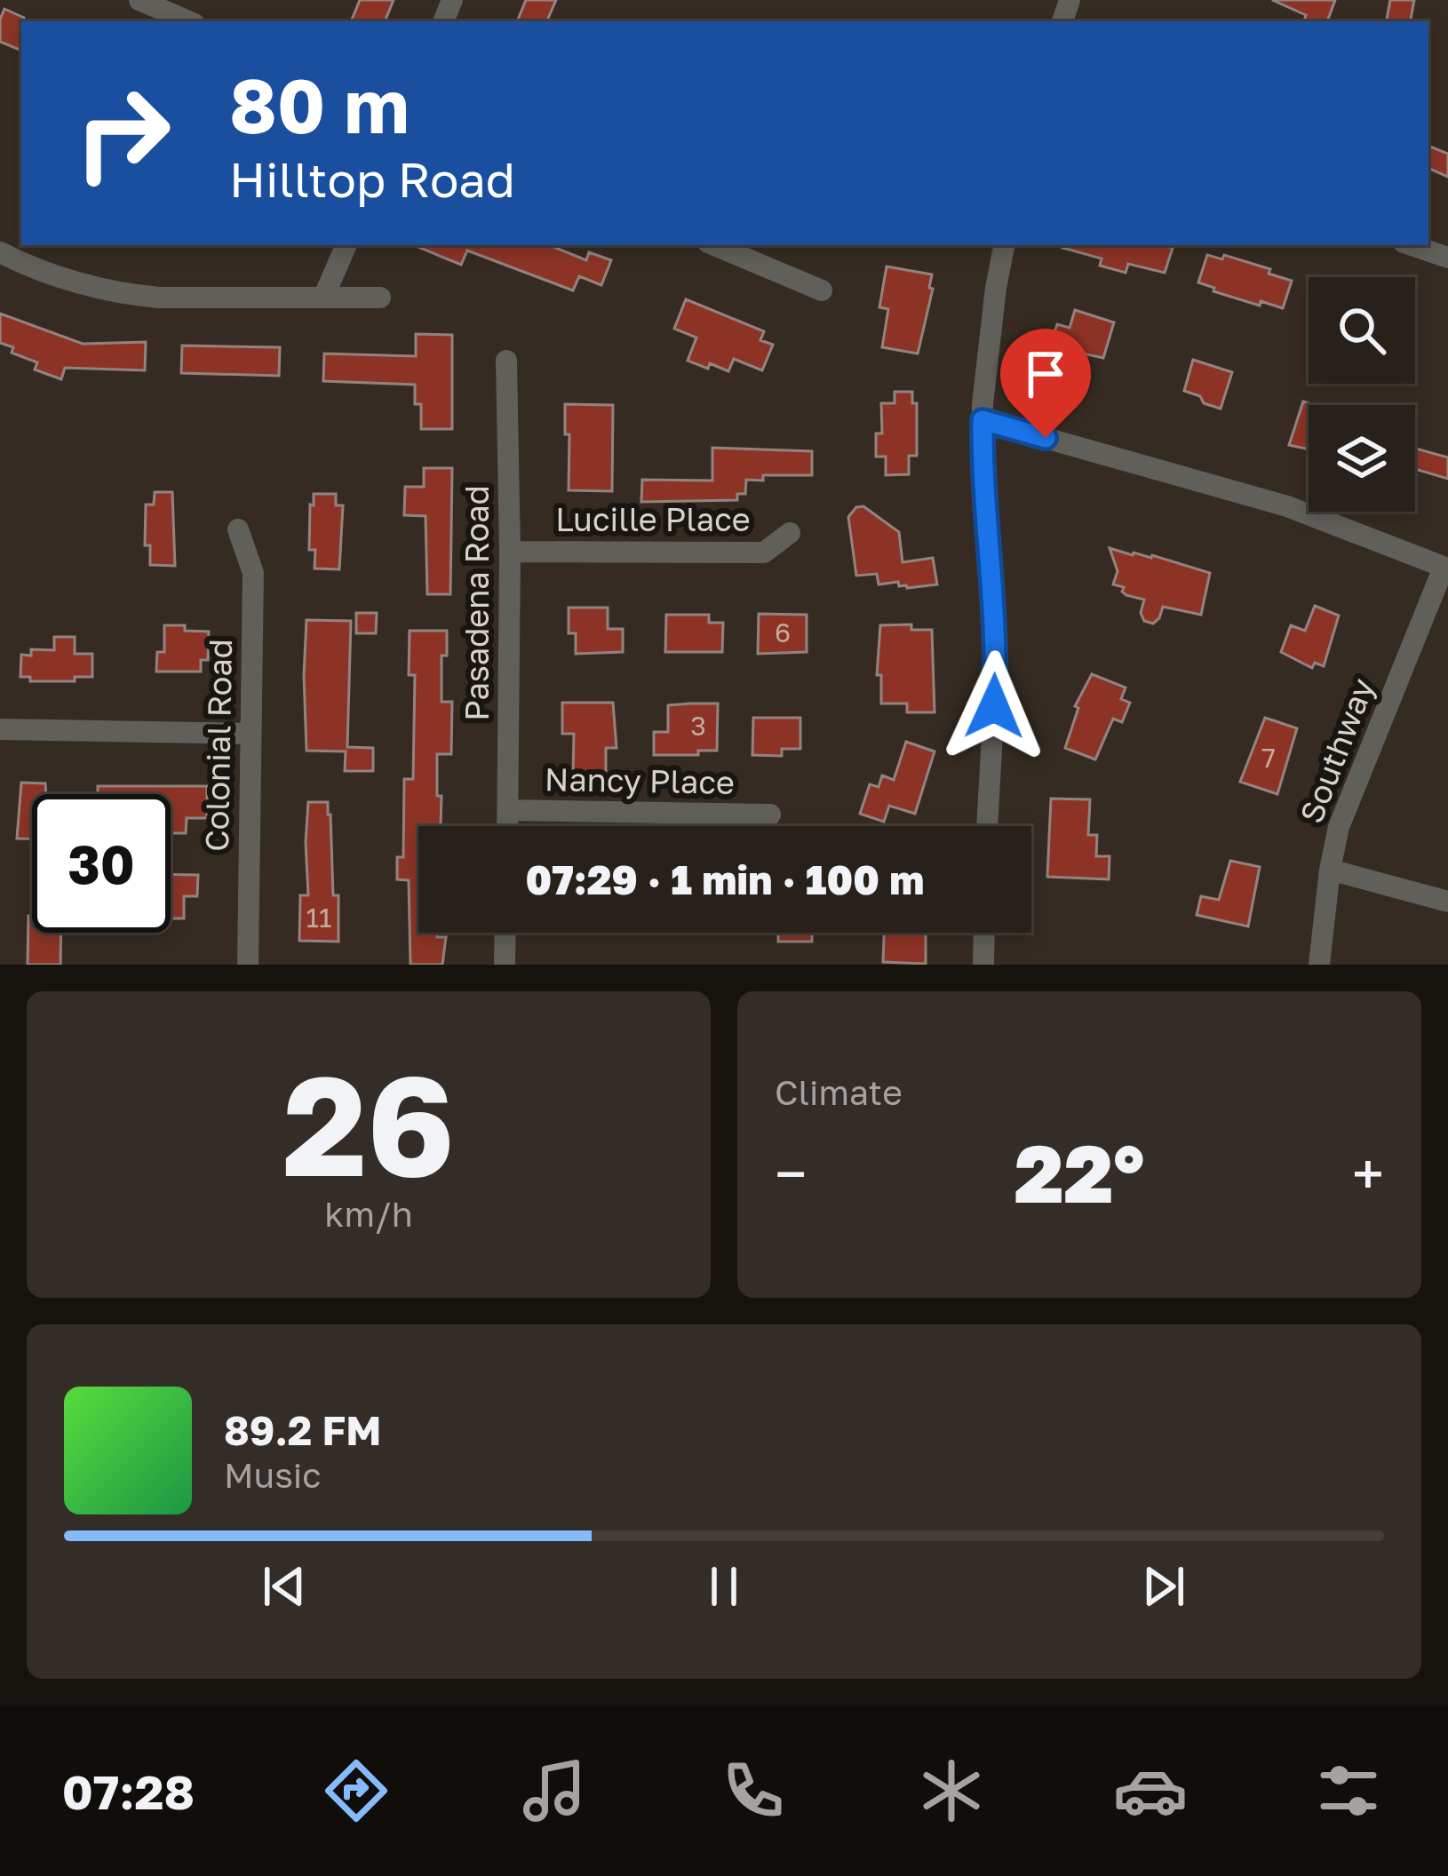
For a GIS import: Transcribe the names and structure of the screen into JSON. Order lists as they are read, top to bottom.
{
  "streets": {
    "street": [
      "Lucille Place",
      "Pasadena Road",
      "Colonial Road",
      "Southway",
      "Nancy Place"
    ]
  },
  "crossings": [
    ["Lucille Place", "Pasadena Road"],
    ["Pasadena Road", "Nancy Place"]
  ],
  "house_numbers": [
    "6",
    "3",
    "7",
    "11"
  ],
  "page": {
    "turn": ["80 m", "Hilltop Road"],
    "limit": "30",
    "trip": "07:29 · 1 min · 100 m",
    "tile": [
      ["26", "km/h"],
      "Climate"
    ],
    "heat": ["−", "22°", "+"],
    "song": ["89.2 FM", "Music"],
    "tabs": "07:28"
  }
}
